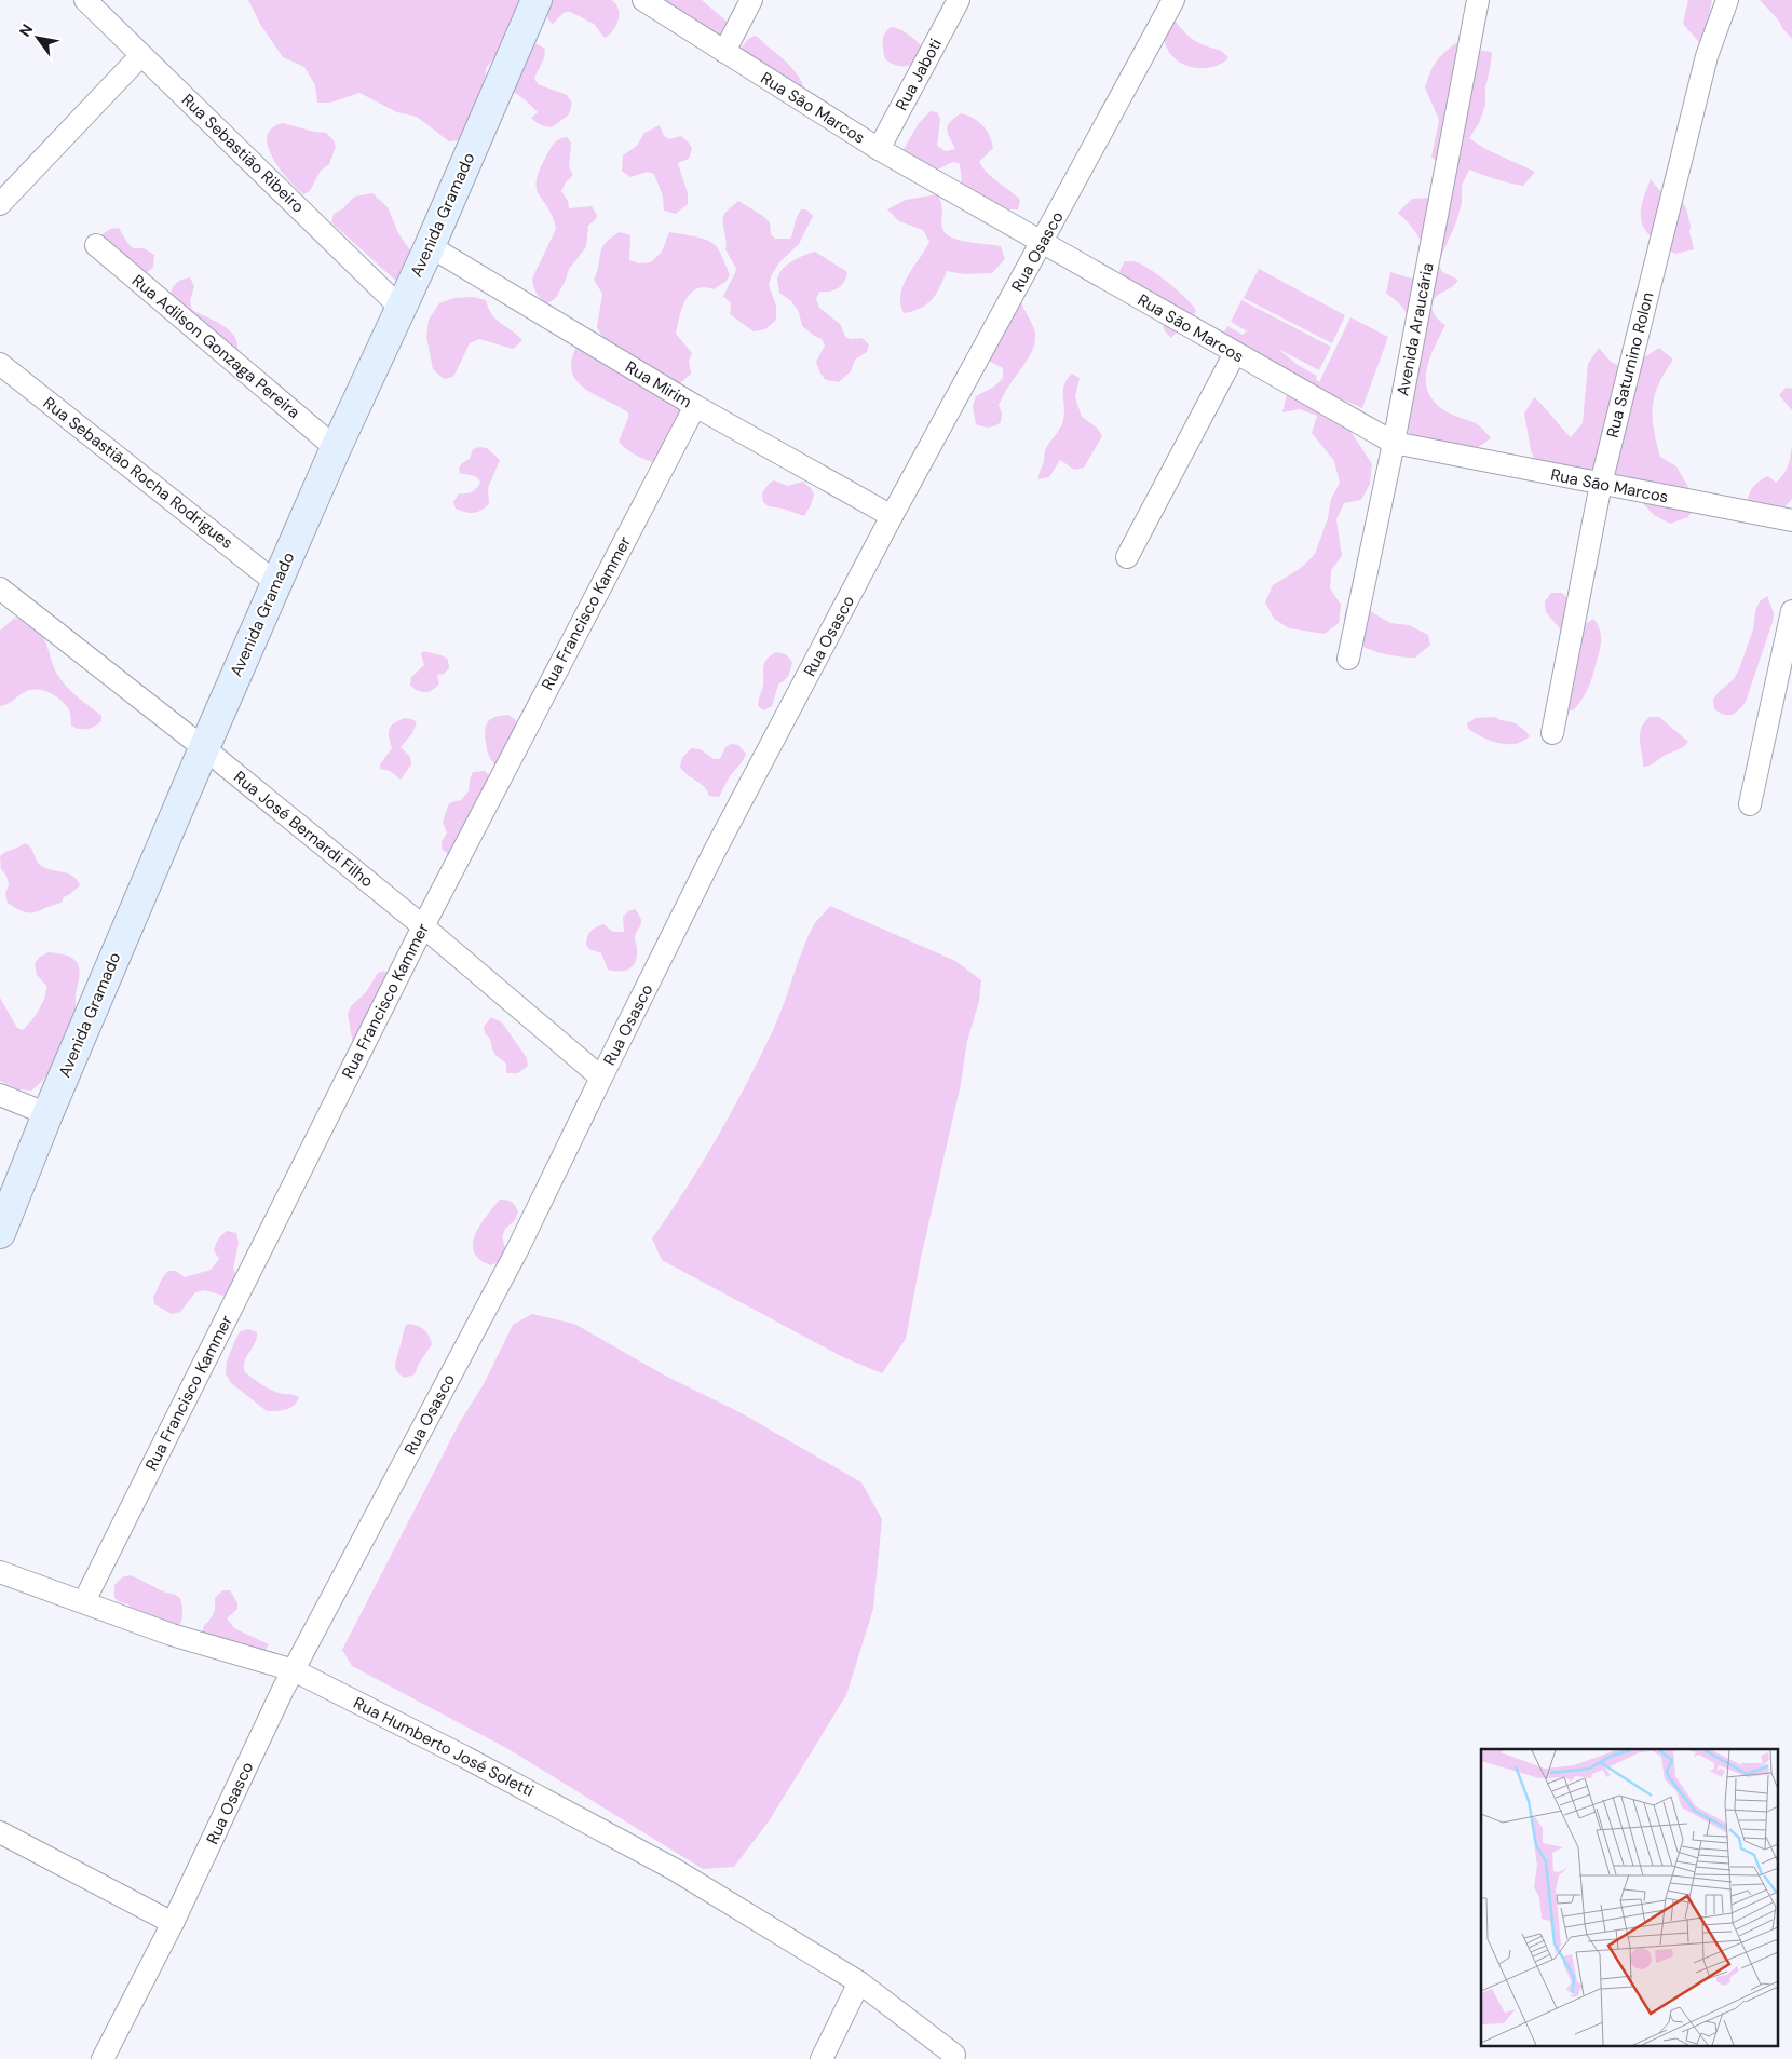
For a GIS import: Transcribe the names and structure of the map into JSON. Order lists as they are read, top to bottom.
{
  "streets": {
    "street": [
      "Rua Jaboti",
      "Rua São Marcos",
      "Rua Sebastião Ribeiro",
      "Avenida Gramado",
      "Rua Osasco",
      "Avenida Araucária",
      "Rua Adilson Gonzaga Pereira",
      "Rua Saturnino Rolon",
      "Rua Mirim",
      "Rua Sebastião Rocha Rodrigues",
      "Rua Francisco Kammer",
      "Rua José Bernardi Filho",
      "Rua Humberto José Soletti"
    ]
  },
  "crossings": [
    ["Rua Jaboti", "Rua São Marcos"],
    ["Rua São Marcos", "Rua Osasco"],
    ["Rua São Marcos", "Avenida Araucária"],
    ["Rua São Marcos", "Rua Saturnino Rolon"],
    ["Rua Sebastião Ribeiro", "Avenida Gramado"],
    ["Avenida Gramado", "Rua Adilson Gonzaga Pereira"],
    ["Avenida Gramado", "Rua Mirim"],
    ["Avenida Gramado", "Rua Sebastião Rocha Rodrigues"],
    ["Avenida Gramado", "Rua José Bernardi Filho"],
    ["Rua Osasco", "Rua Mirim"],
    ["Rua Osasco", "Rua José Bernardi Filho"],
    ["Rua Osasco", "Rua Humberto José Soletti"],
    ["Rua Mirim", "Rua Francisco Kammer"],
    ["Rua Francisco Kammer", "Rua José Bernardi Filho"],
    ["Rua Francisco Kammer", "Rua Humberto José Soletti"]
  ],
  "north": "top left"
}
